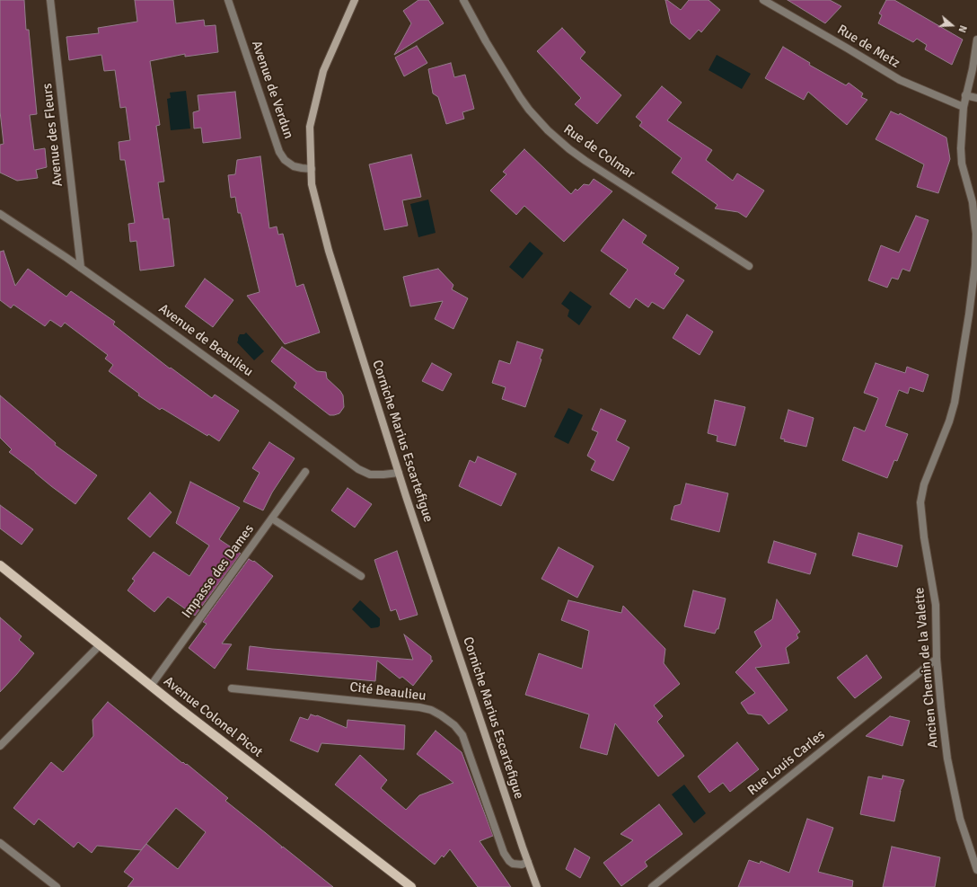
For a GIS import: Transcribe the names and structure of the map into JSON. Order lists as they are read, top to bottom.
{
  "streets": {
    "main road": ["Corniche Marius Escartefigue", "Avenue Colonel Picot"],
    "street": [
      "Rue de Metz",
      "Avenue de Verdun",
      "Avenue des Fleurs",
      "Rue de Colmar",
      "Avenue de Beaulieu",
      "Impasse des Dames",
      "Ancien Chemin de la Valette",
      "Cité Beaulieu",
      "Rue Louis Carles"
    ]
  },
  "crossings": [
    ["Rue de Metz", "Ancien Chemin de la Valette"],
    ["Avenue de Verdun", "Corniche Marius Escartefigue"],
    ["Avenue des Fleurs", "Avenue de Beaulieu"],
    ["Avenue de Beaulieu", "Corniche Marius Escartefigue"],
    ["Corniche Marius Escartefigue", "Cité Beaulieu"],
    ["Impasse des Dames", "Avenue Colonel Picot"],
    ["Ancien Chemin de la Valette", "Rue Louis Carles"]
  ],
  "north": "right"
}
